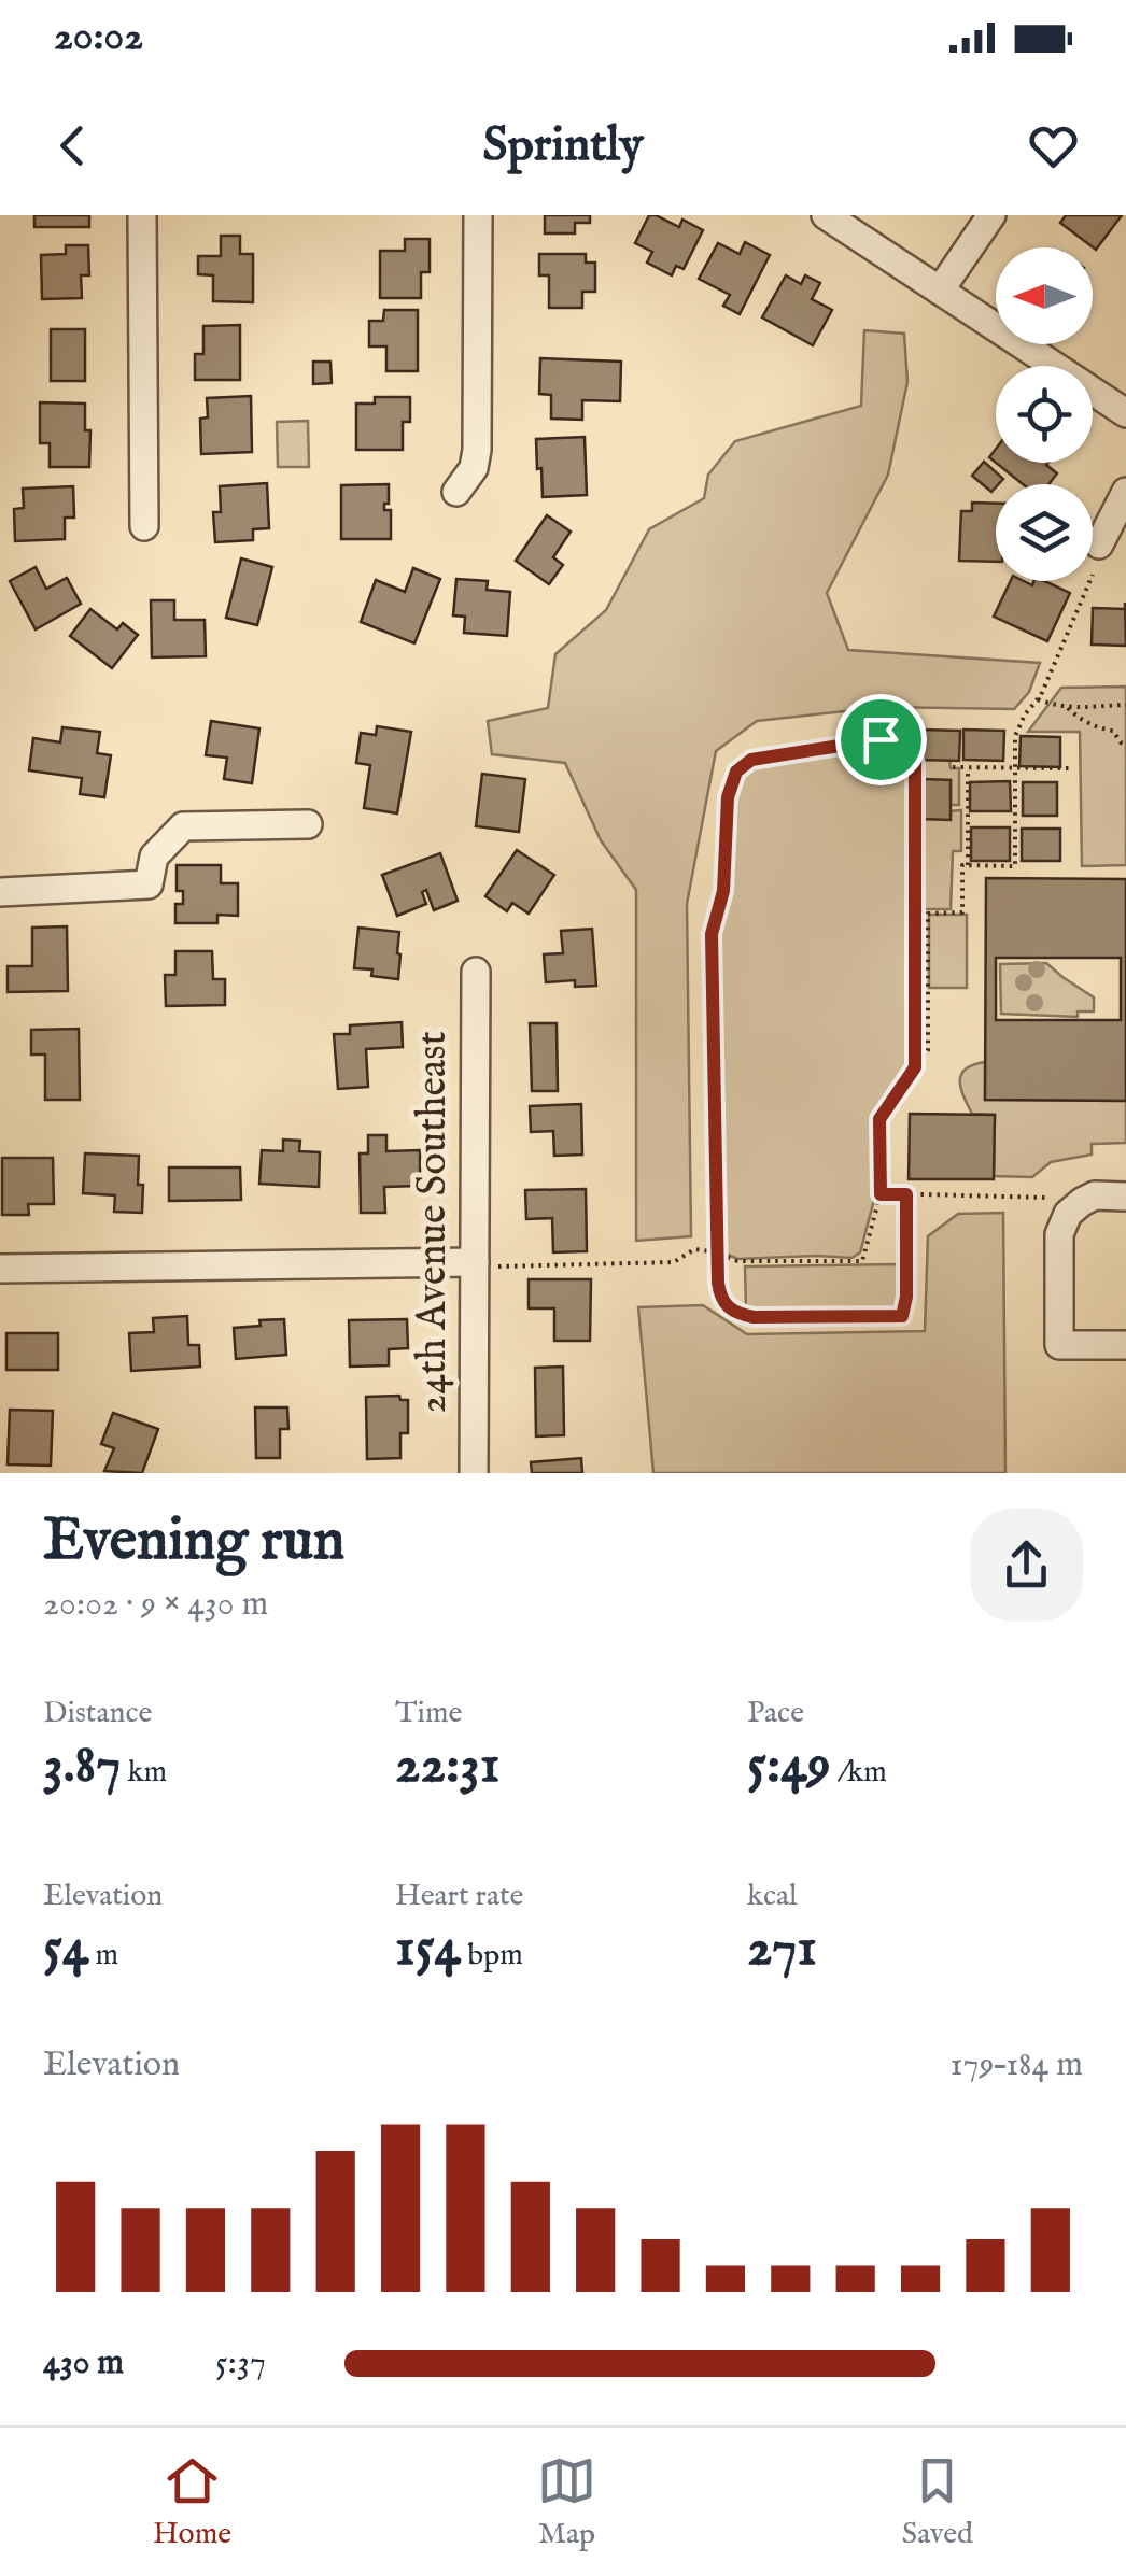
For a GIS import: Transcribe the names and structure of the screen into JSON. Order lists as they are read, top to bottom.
{
  "streets": {
    "street": ["24th Avenue Southeast"]
  },
  "north": "left",
  "page": {
    "status": "20:02",
    "header": "Sprintly",
    "heading": ["Evening run", "20:02 · 9 × 430 m"],
    "stats": [
      ["Distance", "3.87 km"],
      ["Time", "22:31"],
      ["Pace", "5:49 /km"],
      ["Elevation", "54 m"],
      ["Heart rate", "154 bpm"],
      ["kcal", "271"]
    ],
    "chart": ["Elevation", "179–184 m"],
    "list": [
      {
        "name": "430 m",
        "note": "5:37"
      }
    ],
    "tabs": ["Home", "Map", "Saved"]
  }
}
